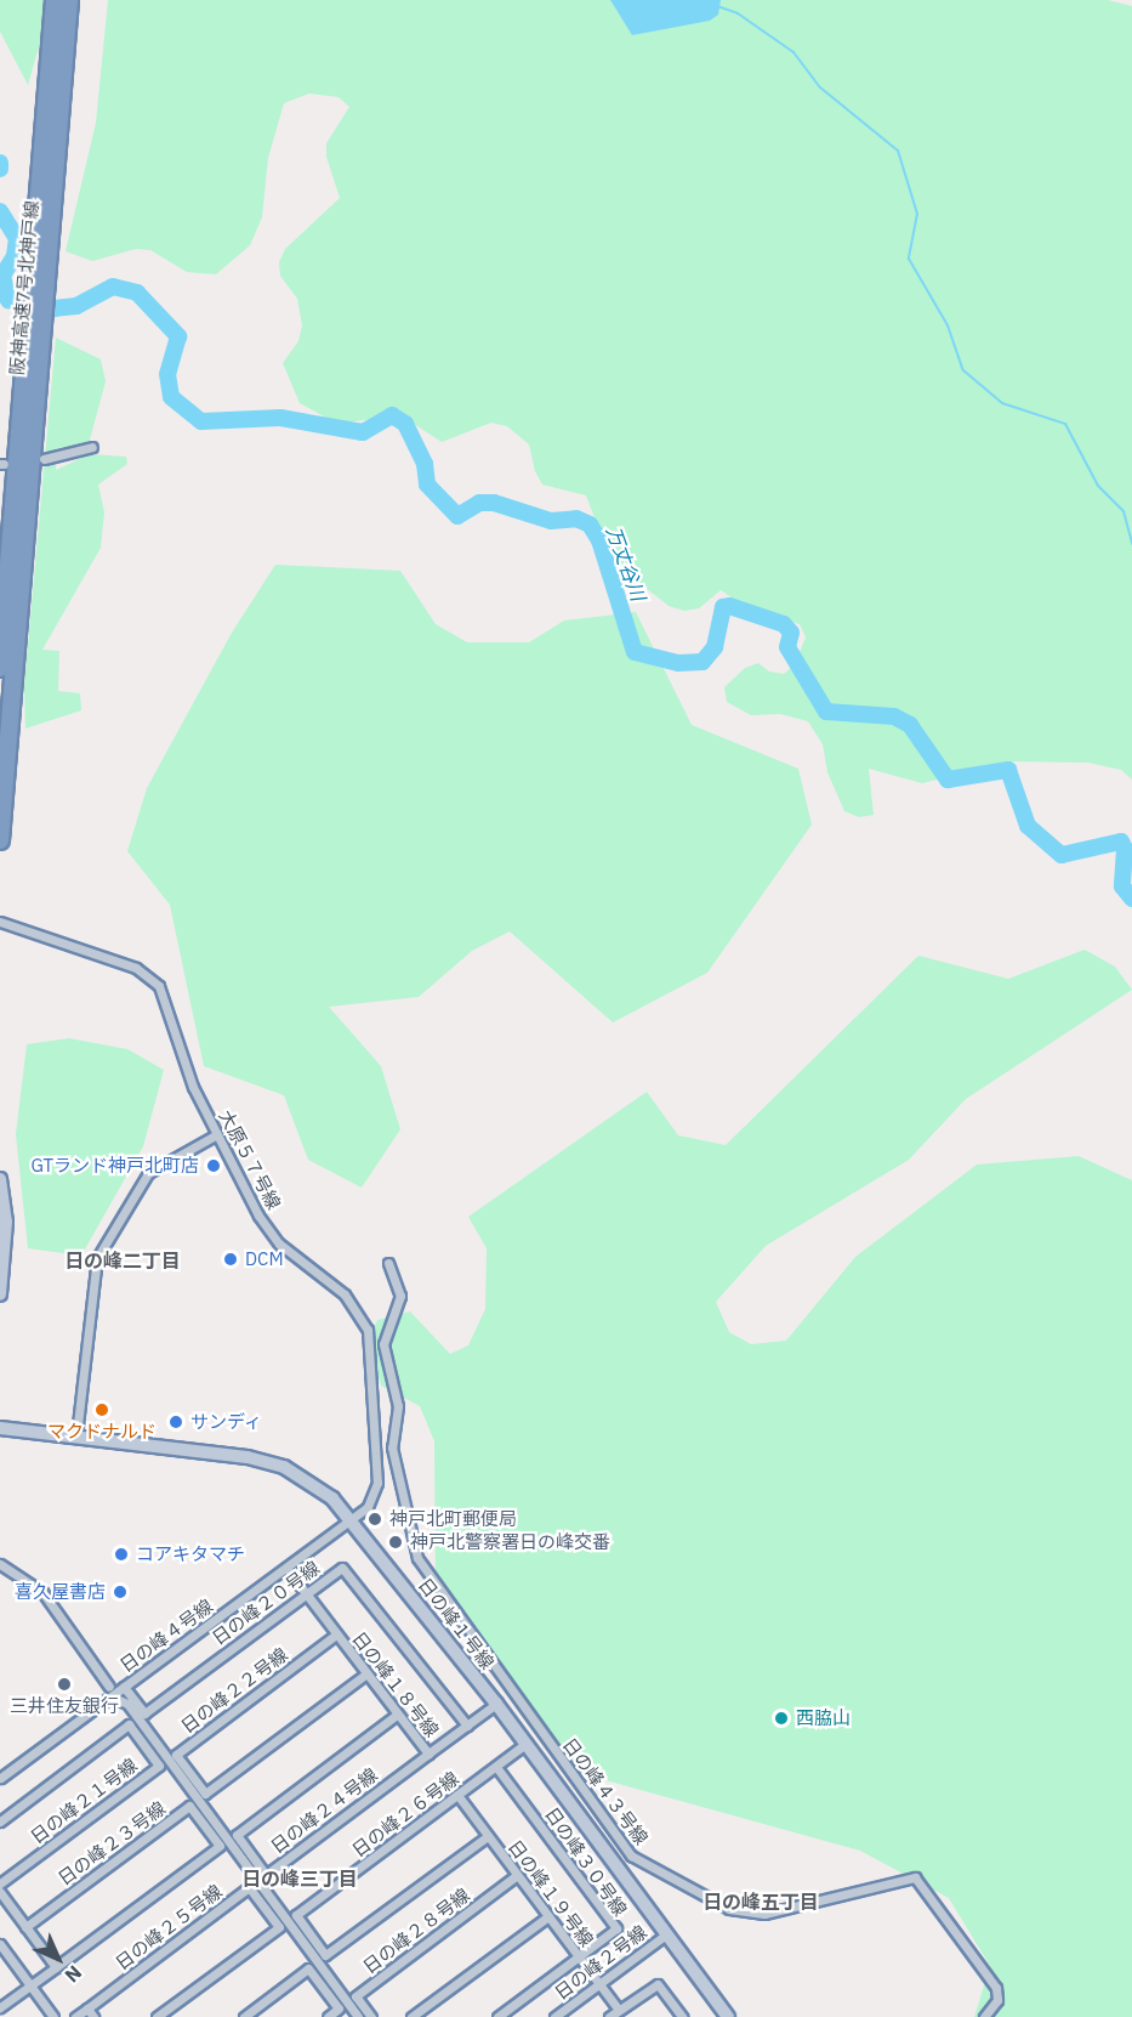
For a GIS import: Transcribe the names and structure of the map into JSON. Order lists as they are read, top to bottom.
{
  "streets": {
    "highway": ["阪神高速7号北神戸線"],
    "street": [
      "大原５７号線",
      "日の峰２０号線",
      "日の峰１号線",
      "日の峰４号線",
      "日の峰１８号線",
      "日の峰２２号線",
      "日の峰４３号線",
      "日の峰２１号線",
      "日の峰２４号線",
      "日の峰２６号線",
      "日の峰２３号線",
      "日の峰３０号線",
      "日の峰１９号線",
      "日の峰２５号線",
      "日の峰２８号線",
      "日の峰２号線"
    ]
  },
  "crossings": [
    ["大原５７号線", "日の峰１号線"],
    ["大原５７号線", "日の峰４号線"],
    ["日の峰２０号線", "日の峰４号線"],
    ["日の峰２０号線", "日の峰１８号線"],
    ["日の峰１号線", "日の峰４号線"],
    ["日の峰１号線", "日の峰１８号線"],
    ["日の峰１号線", "日の峰２６号線"],
    ["日の峰１号線", "日の峰２号線"],
    ["日の峰４号線", "日の峰１８号線"],
    ["日の峰１８号線", "日の峰２２号線"],
    ["日の峰１８号線", "日の峰２４号線"],
    ["日の峰２６号線", "日の峰３０号線"],
    ["日の峰２６号線", "日の峰１９号線"],
    ["日の峰３０号線", "日の峰１９号線"],
    ["日の峰１９号線", "日の峰２８号線"],
    ["日の峰１９号線", "日の峰２号線"]
  ],
  "districts": ["日の峰二丁目", "日の峰三丁目", "日の峰五丁目"],
  "water": ["万丈谷川"],
  "places": [
    "GTランド神戸北町店",
    "DCM",
    "マクドナルド",
    "サンディ",
    "神戸北町郵便局",
    "神戸北警察署日の峰交番",
    "コアキタマチ",
    "喜久屋書店",
    "三井住友銀行",
    "西脇山"
  ],
  "north": "bottom right"
}
